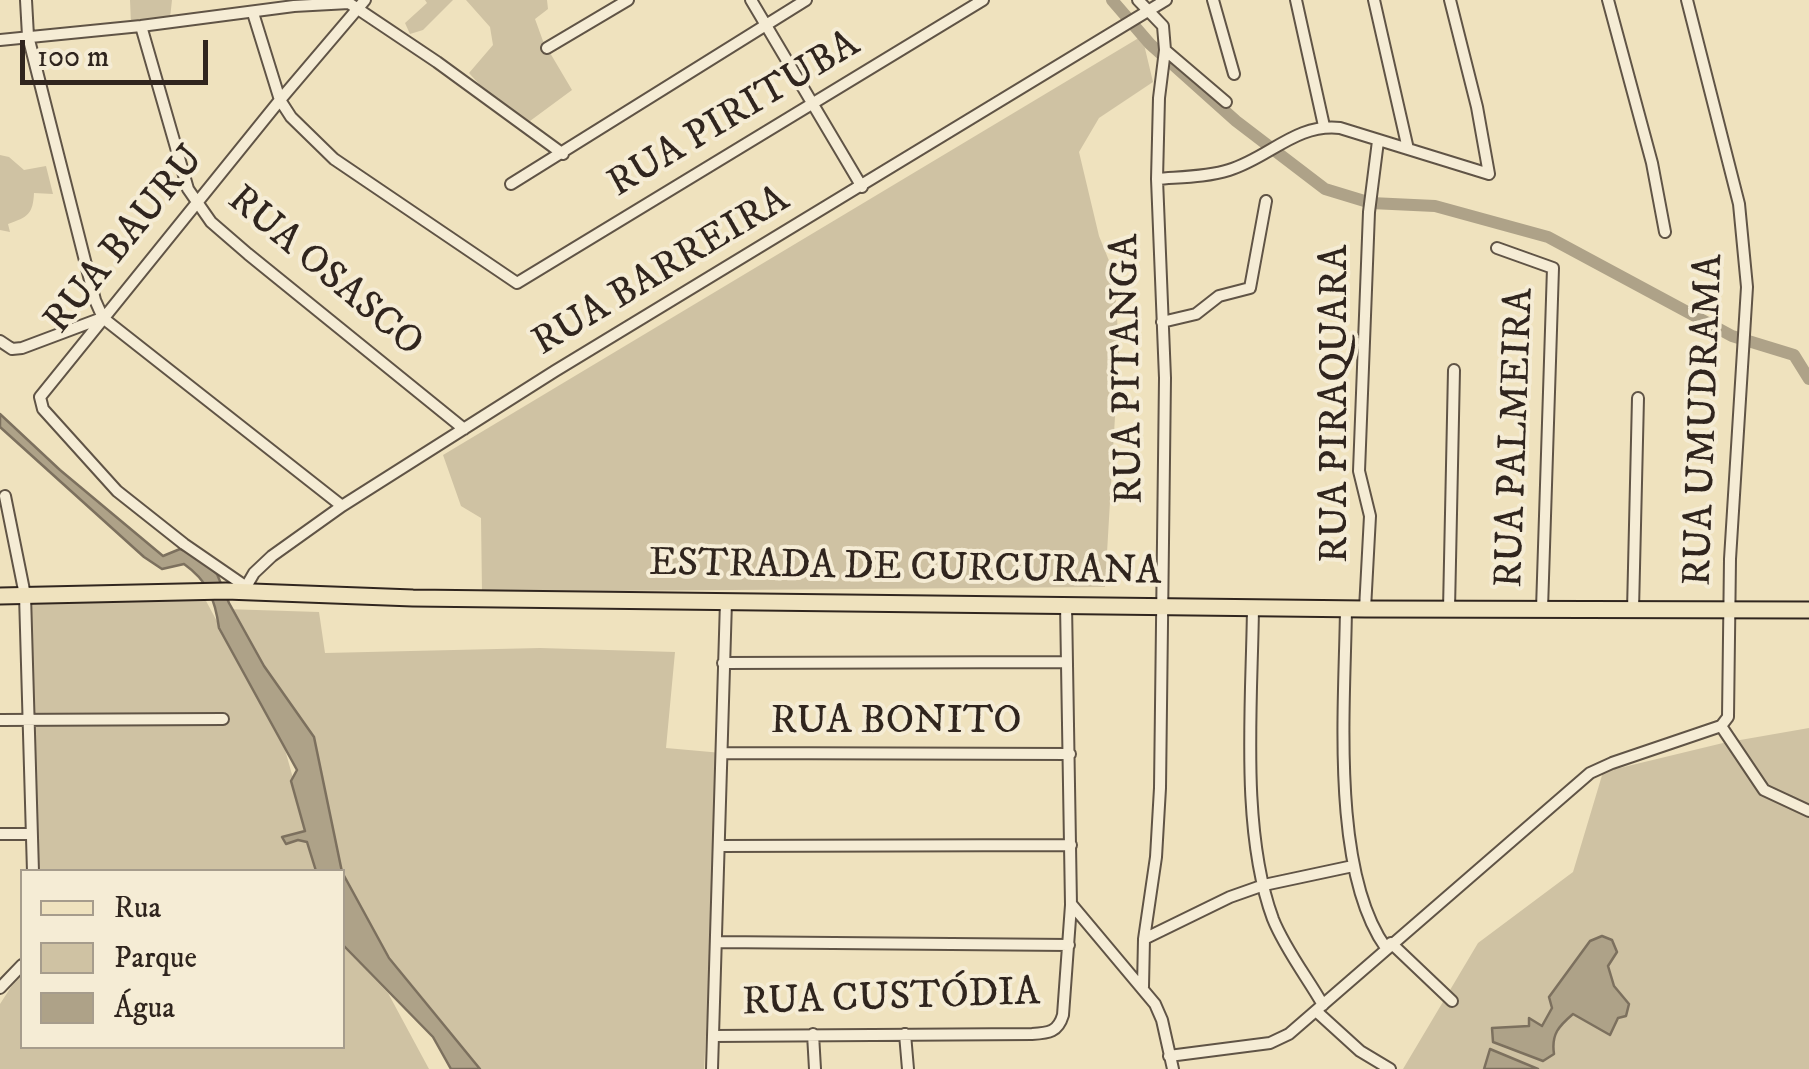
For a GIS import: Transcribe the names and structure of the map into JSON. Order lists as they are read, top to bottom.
{
  "streets": {
    "main road": ["ESTRADA DE CURCURANA"],
    "street": [
      "RUA PIRITUBA",
      "RUA BAURU",
      "RUA OSASCO",
      "RUA BARREIRA",
      "RUA PITANGA",
      "RUA PIRAQUARA",
      "RUA UMUDRAMA",
      "RUA PALMEIRA",
      "RUA BONITO",
      "RUA CUSTÓDIA"
    ]
  },
  "crossings": [
    ["RUA PIRITUBA", "RUA BAURU"],
    ["RUA BAURU", "RUA OSASCO"],
    ["RUA BAURU", "RUA BARREIRA"],
    ["RUA BAURU", "ESTRADA DE CURCURANA"],
    ["RUA OSASCO", "RUA BARREIRA"],
    ["RUA BARREIRA", "ESTRADA DE CURCURANA"],
    ["RUA PITANGA", "RUA PIRAQUARA"],
    ["RUA PITANGA", "ESTRADA DE CURCURANA"],
    ["RUA PIRAQUARA", "ESTRADA DE CURCURANA"],
    ["RUA UMUDRAMA", "ESTRADA DE CURCURANA"],
    ["RUA PALMEIRA", "ESTRADA DE CURCURANA"]
  ],
  "legend": ["Rua", "Parque", "Água"],
  "scale_bar": "100 m"
}
